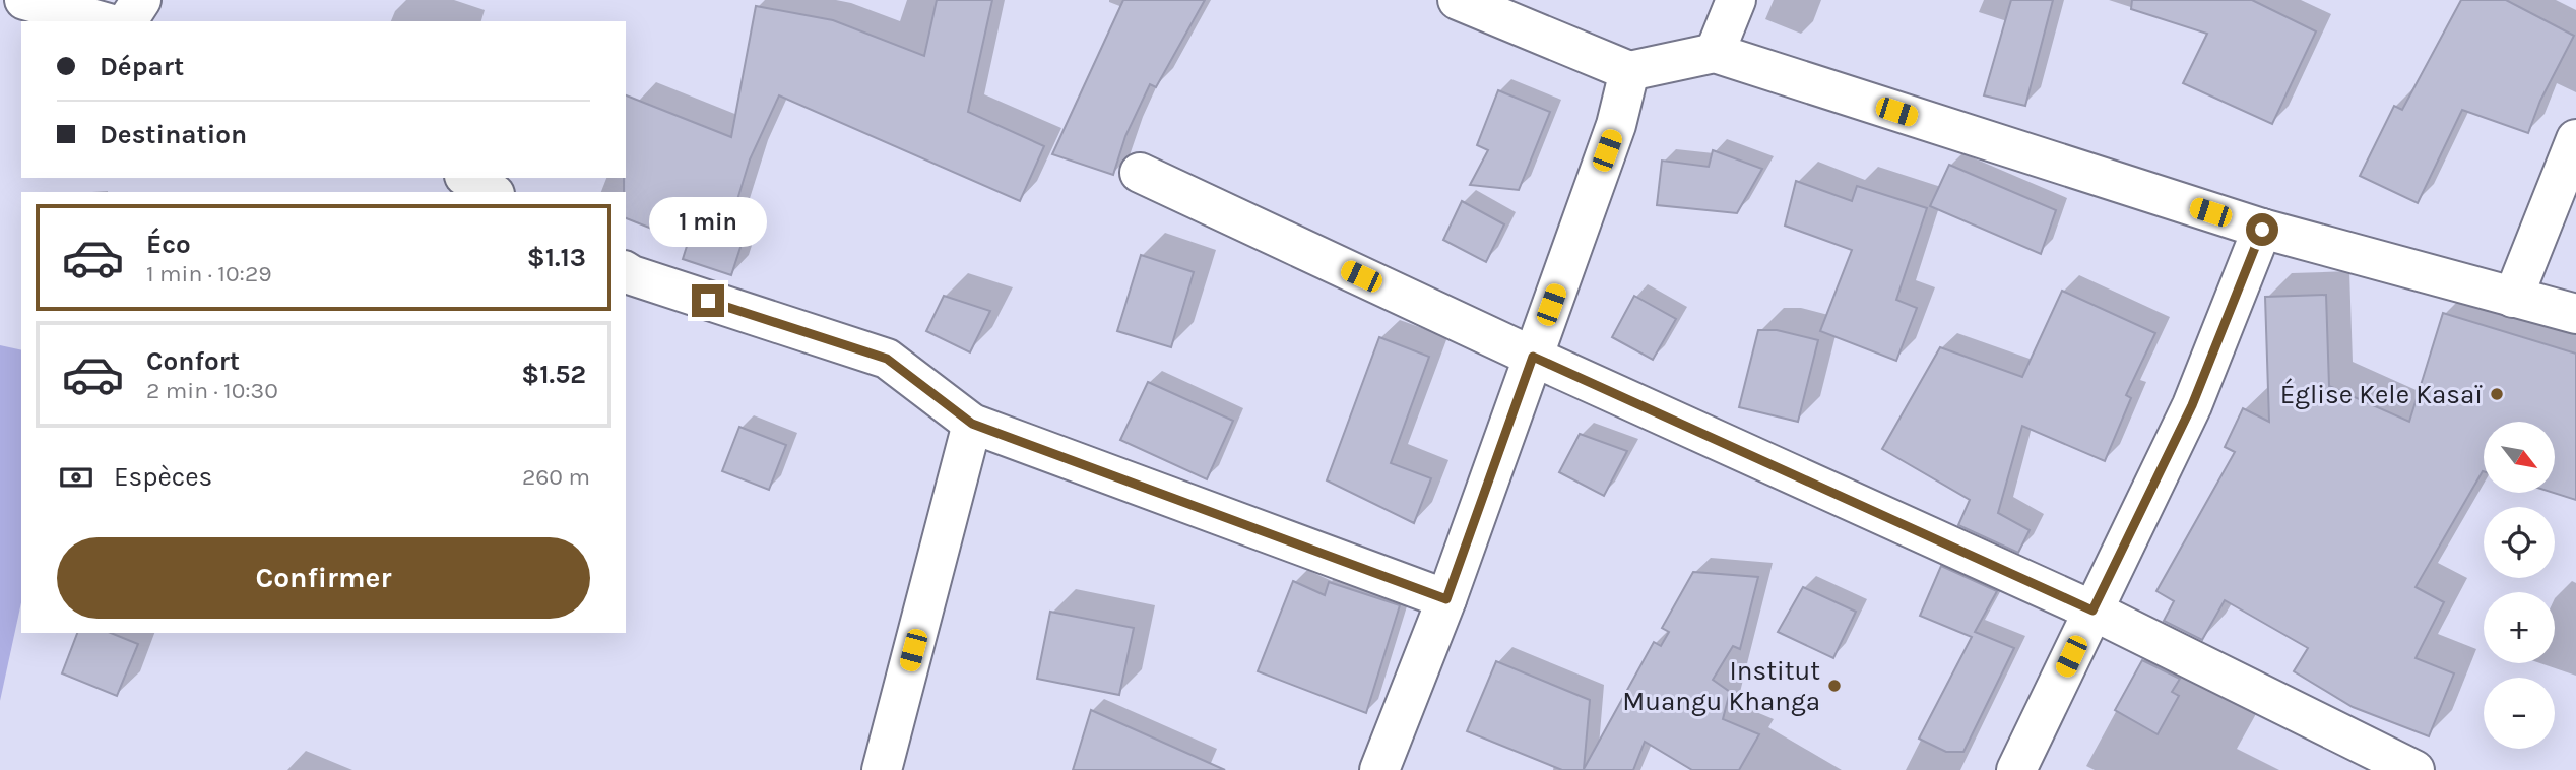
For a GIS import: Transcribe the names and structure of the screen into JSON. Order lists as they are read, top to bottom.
{
  "places": ["Église Kele Kasaï", "Institut Muangu Khanga"],
  "north": "bottom right",
  "page": {
    "banner": ["Départ", "Destination"],
    "bubble": "1 min",
    "list": [
      {
        "name": "Éco",
        "note": "1 min · 10:29",
        "value": "$1.13"
      },
      {
        "name": "Confort",
        "note": "2 min · 10:30",
        "value": "$1.52"
      }
    ],
    "map_buttons": ["+", "−"],
    "pay": ["Espèces", "260 m"],
    "buttons": "Confirmer"
  }
}
